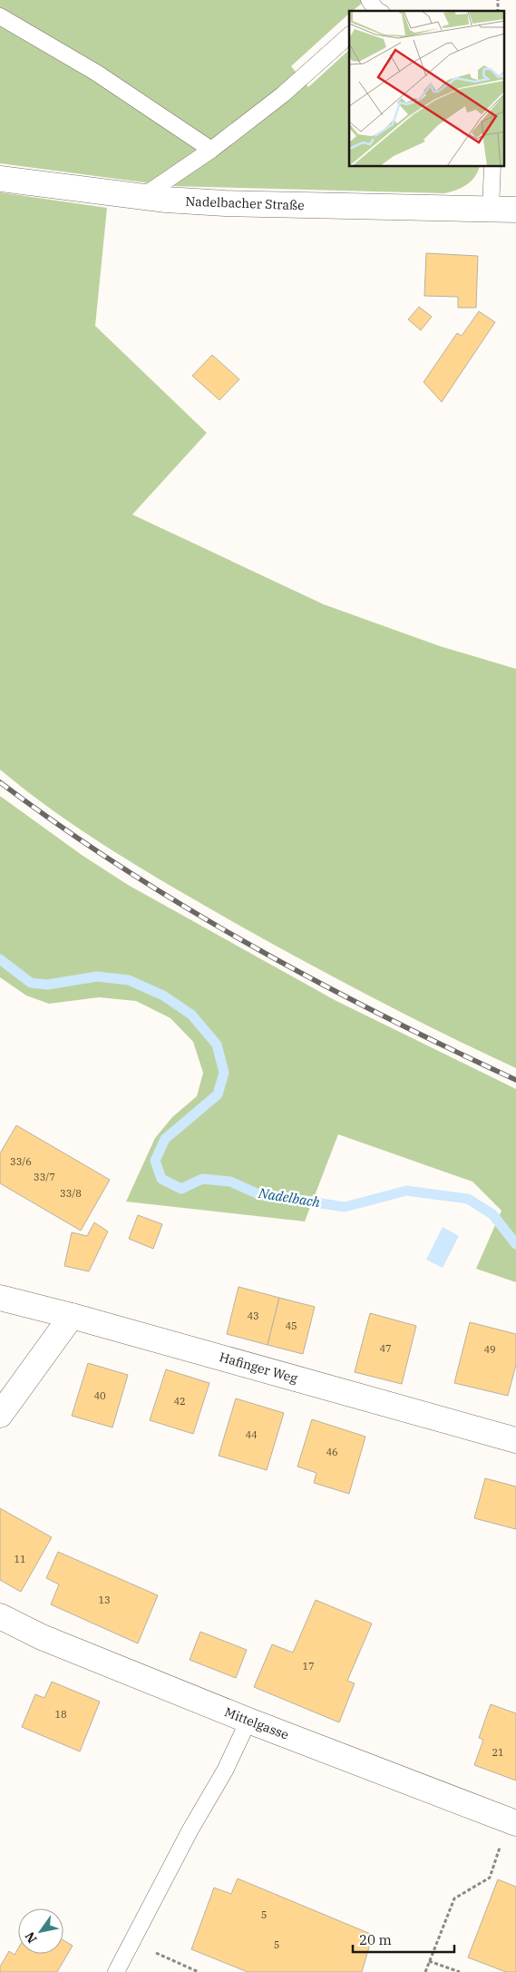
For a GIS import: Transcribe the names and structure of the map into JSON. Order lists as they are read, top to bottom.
{
  "streets": {
    "street": ["Nadelbacher Straße", "Hafinger Weg", "Mittelgasse"]
  },
  "water": ["Nadelbach"],
  "house_numbers": [
    "33/6",
    "33/7",
    "33/8",
    "43",
    "45",
    "47",
    "49",
    "40",
    "42",
    "44",
    "46",
    "11",
    "13",
    "17",
    "18",
    "21",
    "5",
    "5"
  ],
  "scale_bar": "20 m",
  "north": "bottom left"
}
